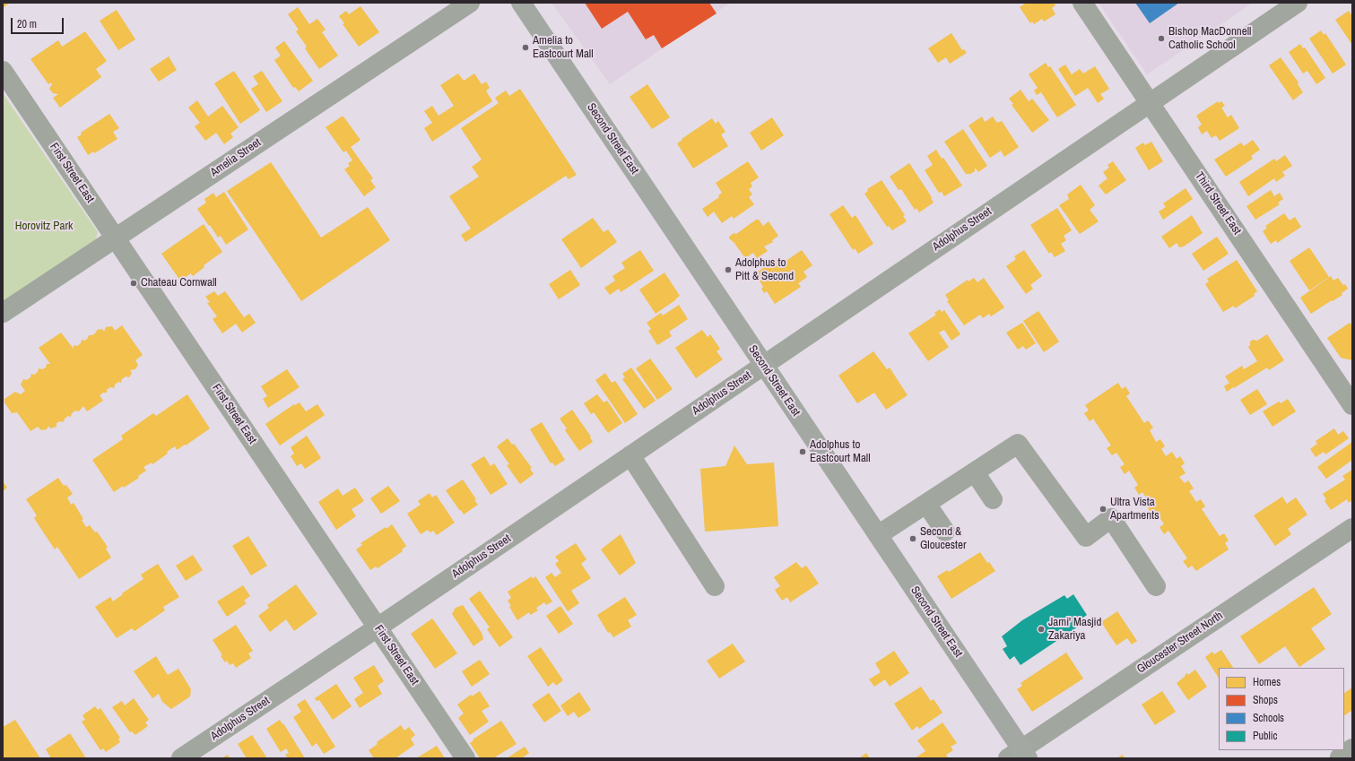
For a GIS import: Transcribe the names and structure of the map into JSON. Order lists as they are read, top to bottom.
{
  "streets": {
    "main road": ["Second Street East"],
    "street": [
      "Amelia Street",
      "First Street East",
      "Third Street East",
      "Adolphus Street",
      "Gloucester Street North"
    ]
  },
  "crossings": [
    ["Second Street East", "Adolphus Street"],
    ["Second Street East", "Gloucester Street North"],
    ["Amelia Street", "First Street East"],
    ["First Street East", "Adolphus Street"],
    ["Third Street East", "Adolphus Street"]
  ],
  "parks": ["Horovitz Park"],
  "places": [
    "Bishop MacDonnell Catholic School",
    "Amelia to Eastcourt Mall",
    "Adolphus to Pitt & Second",
    "Chateau Cornwall",
    "Adolphus to Eastcourt Mall",
    "Ultra Vista Apartments",
    "Second & Gloucester",
    "Jami' Masjid Zakariya"
  ],
  "legend": [
    "Homes",
    "Shops",
    "Schools",
    "Public"
  ],
  "scale_bar": "20 m"
}
